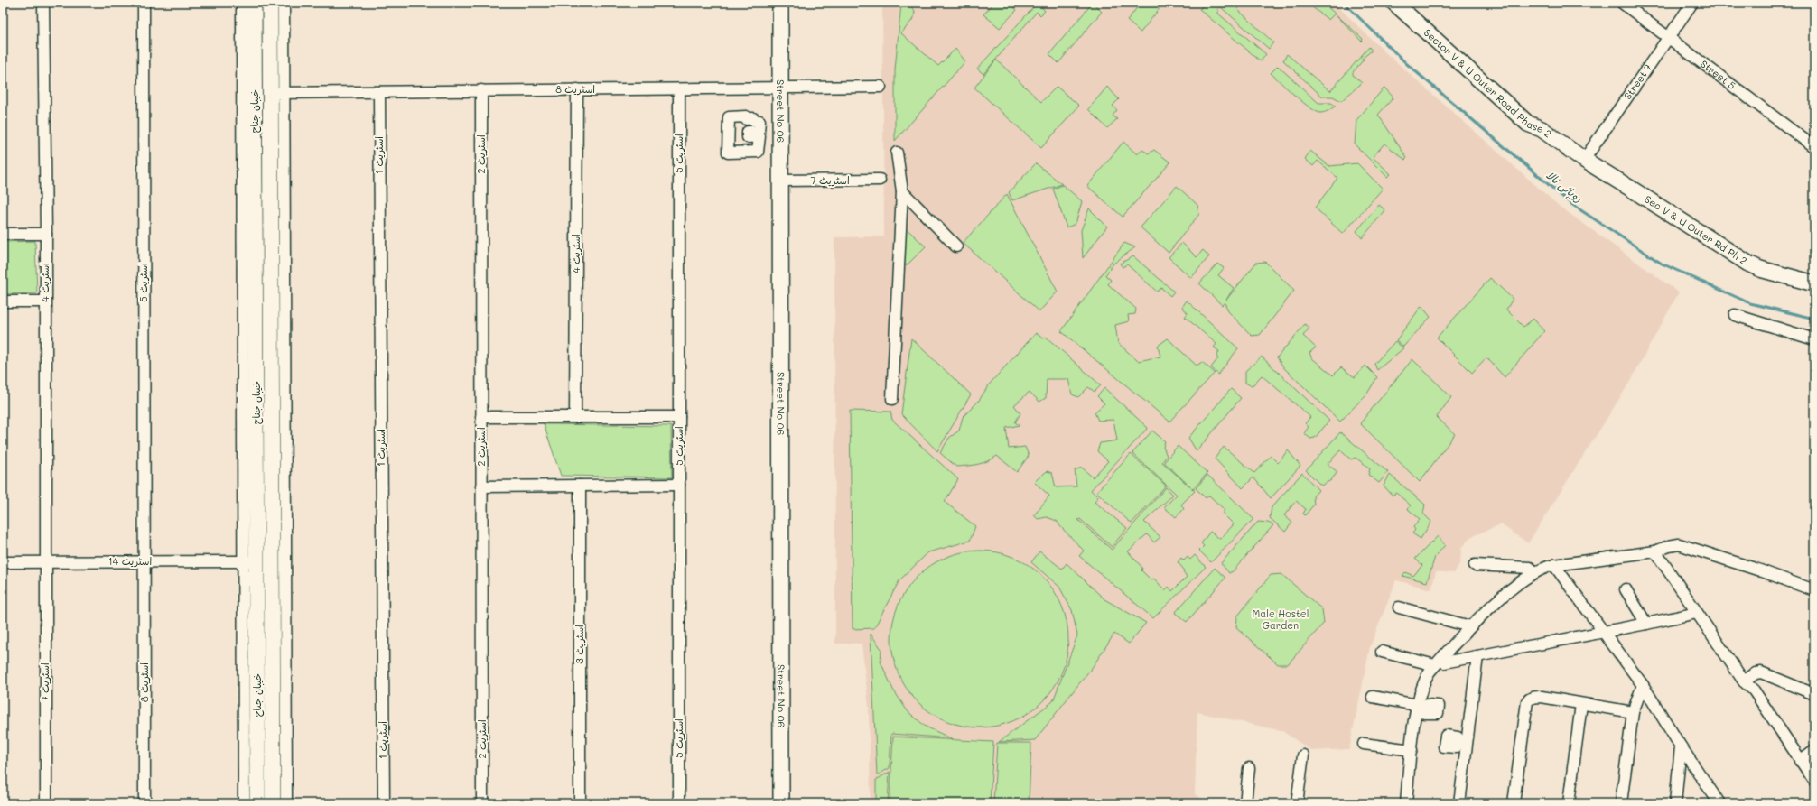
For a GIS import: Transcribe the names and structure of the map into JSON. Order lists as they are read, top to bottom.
{
  "streets": {
    "main road": [
      "Sector V & U Outer Road Phase 2",
      "خیبان جناح",
      "Street No 06",
      "Sec V & U Outer Rd Ph 2"
    ],
    "street": [
      "Street 5",
      "Street 7",
      "اسٹریٹ 8",
      "اسٹریٹ 5",
      "اسٹریٹ 2",
      "اسٹریٹ 1",
      "اسٹریٹ 7",
      "اسٹریٹ 4",
      "اسٹریٹ 14",
      "اسٹریٹ 3"
    ]
  },
  "crossings": [
    ["Street 5", "Street 7"],
    ["Street 7", "Sector V & U Outer Road Phase 2"],
    ["Street 7", "Sec V & U Outer Rd Ph 2"],
    ["Sector V & U Outer Road Phase 2", "Sec V & U Outer Rd Ph 2"],
    ["اسٹریٹ 8", "خیبان جناح"],
    ["اسٹریٹ 8", "Street No 06"],
    ["اسٹریٹ 8", "اسٹریٹ 5"],
    ["اسٹریٹ 8", "اسٹریٹ 2"],
    ["اسٹریٹ 8", "اسٹریٹ 1"],
    ["اسٹریٹ 8", "اسٹریٹ 4"],
    ["اسٹریٹ 8", "اسٹریٹ 14"],
    ["خیبان جناح", "اسٹریٹ 14"],
    ["Street No 06", "اسٹریٹ 7"],
    ["اسٹریٹ 5", "اسٹریٹ 14"],
    ["اسٹریٹ 7", "اسٹریٹ 4"],
    ["اسٹریٹ 7", "اسٹریٹ 14"],
    ["اسٹریٹ 4", "اسٹریٹ 14"]
  ],
  "water": ["روہائی نالا"],
  "parks": ["Male Hostel Garden"]
}
